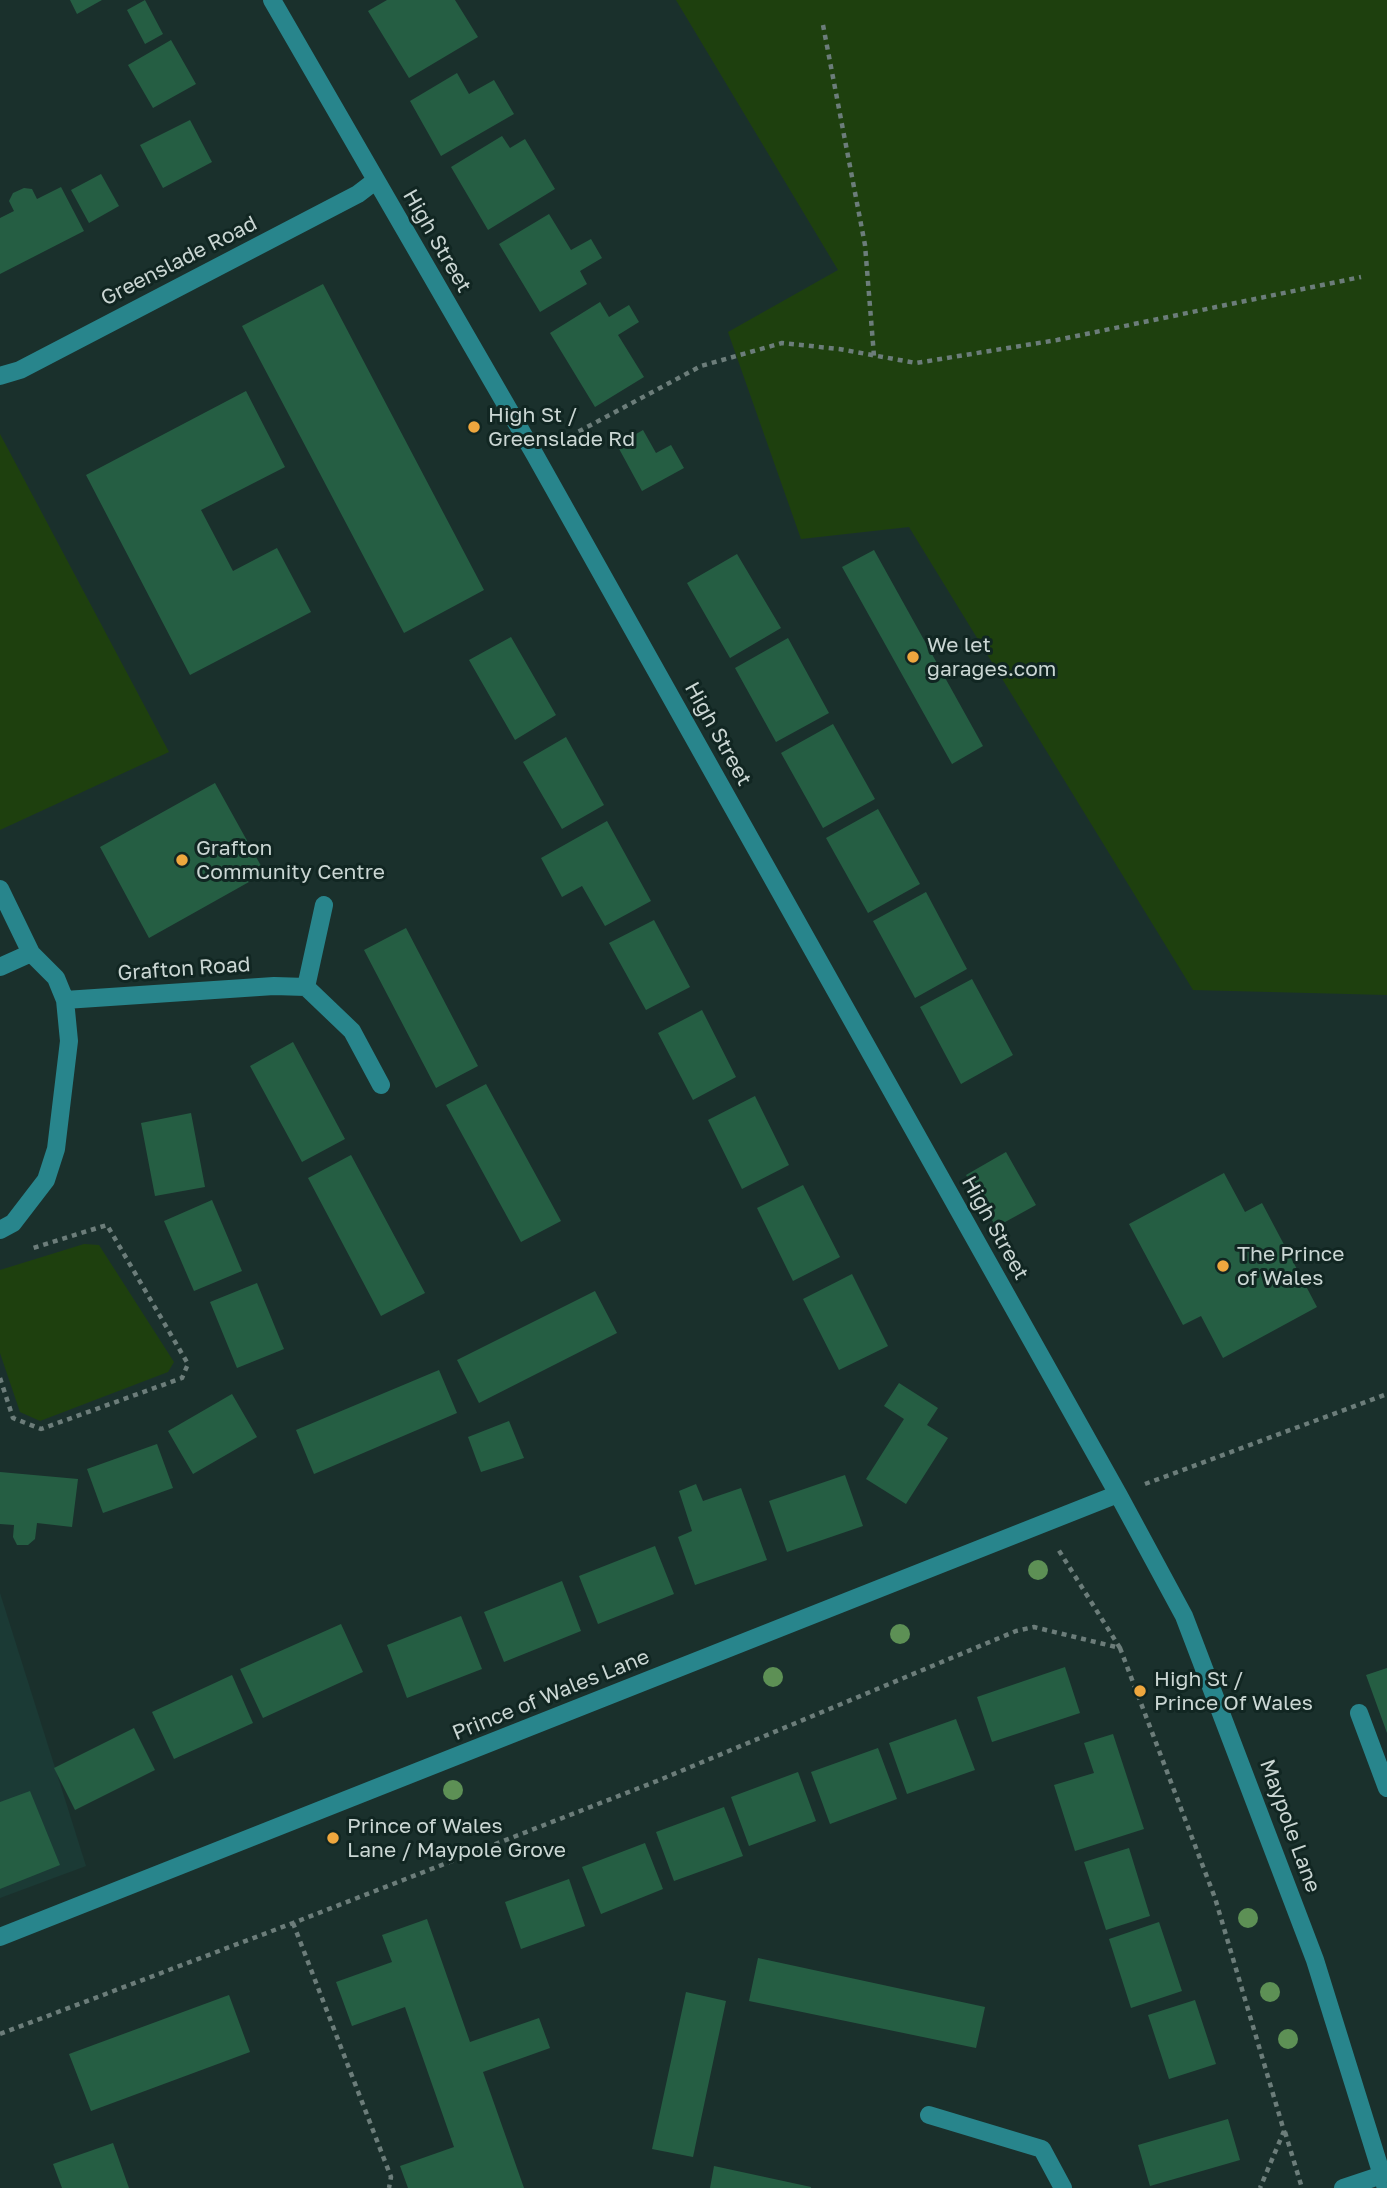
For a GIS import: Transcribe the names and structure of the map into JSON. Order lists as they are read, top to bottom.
{
  "streets": {
    "street": [
      "High Street",
      "Greenslade Road",
      "Grafton Road",
      "Prince of Wales Lane",
      "Maypole Lane"
    ]
  },
  "crossings": [
    ["High Street", "Greenslade Road"],
    ["High Street", "Prince of Wales Lane"],
    ["High Street", "Maypole Lane"],
    ["Prince of Wales Lane", "Maypole Lane"]
  ],
  "places": [
    "High St / Greenslade Rd",
    "We let garages.com",
    "Grafton Community Centre",
    "The Prince of Wales",
    "High St / Prince Of Wales",
    "Prince of Wales Lane / Maypole Grove"
  ]
}
